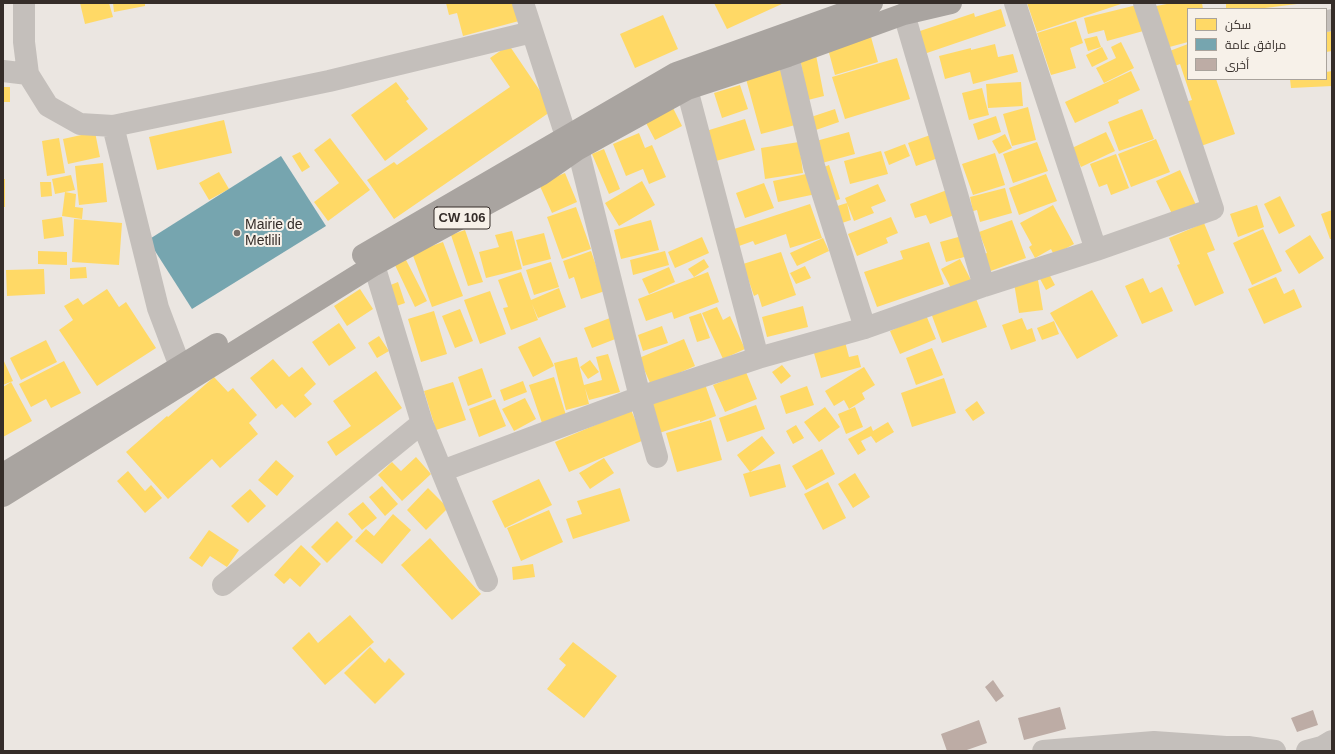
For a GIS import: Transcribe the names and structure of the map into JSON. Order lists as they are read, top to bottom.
{
  "streets": {
    "main road": ["CW 106"]
  },
  "places": ["Mairie de Metlili"],
  "legend": ["سكن", "مرافق عامة", "أخرى"]
}
